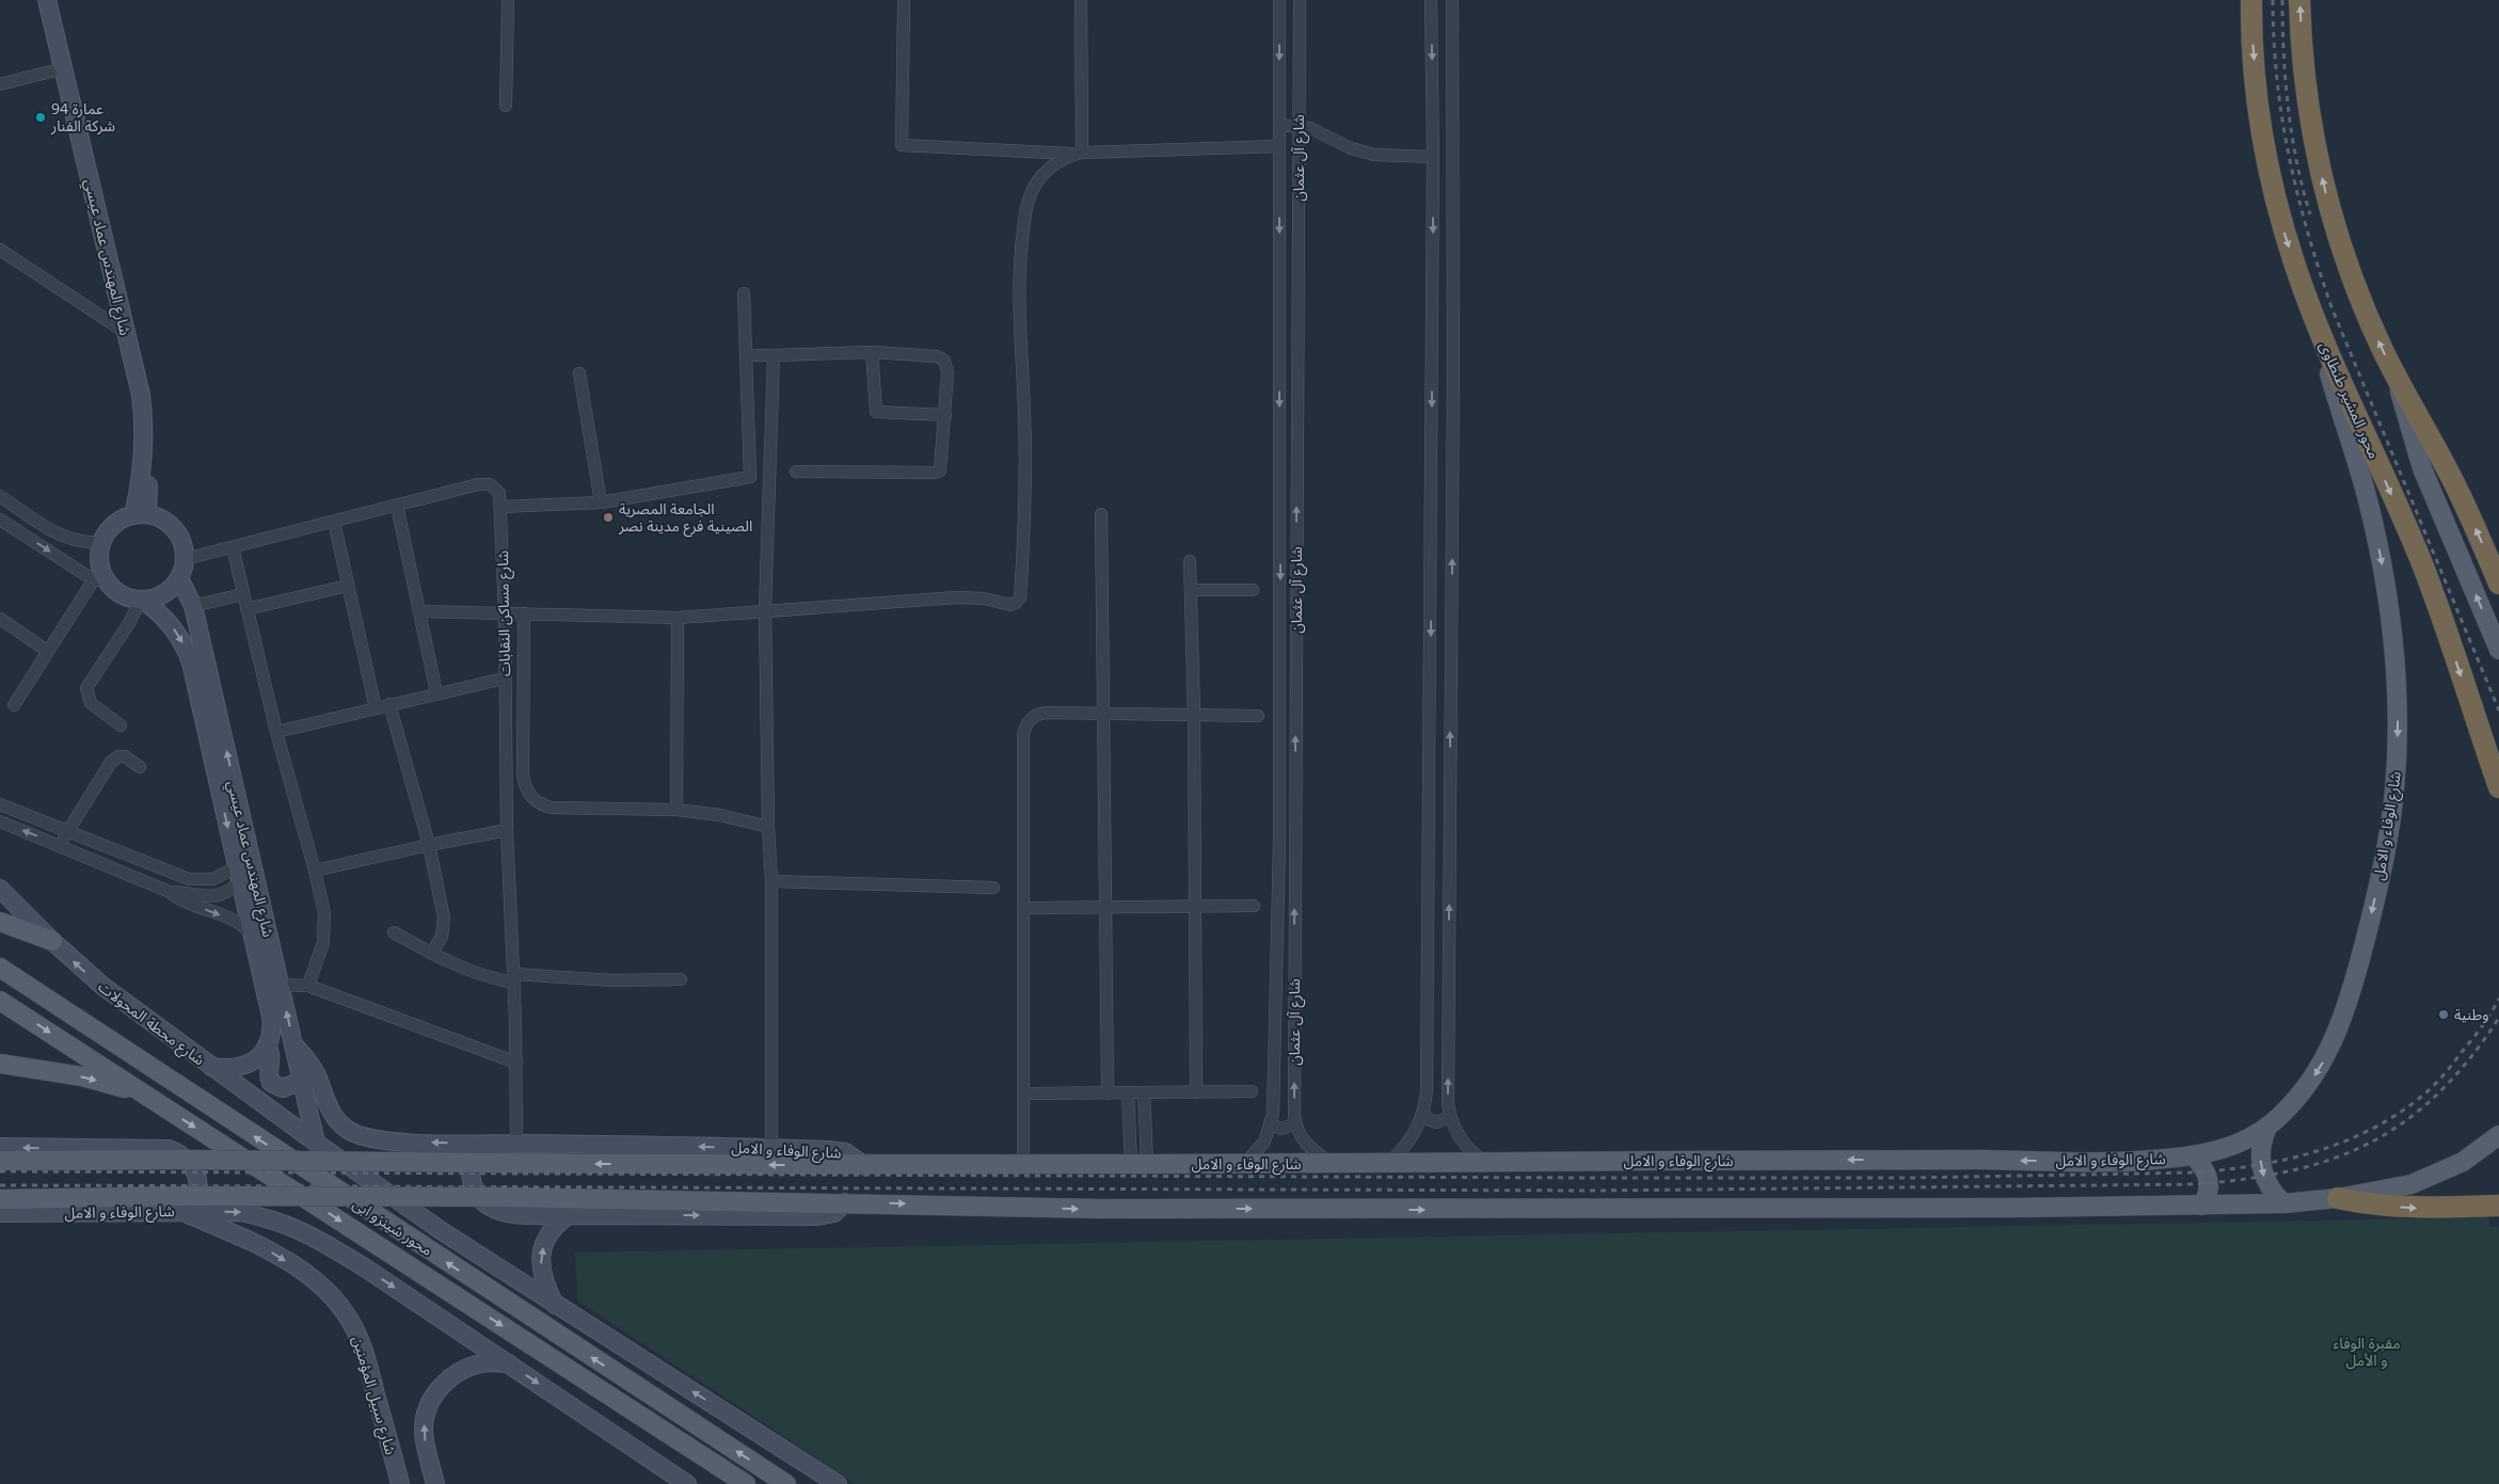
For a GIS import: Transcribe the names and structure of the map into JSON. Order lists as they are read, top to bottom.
{
  "streets": {
    "highway": ["محور المشير طنطاوى"],
    "main road": ["شارع الوفاء و الامل", "محور شينزو ابى"],
    "street": [
      "شارع آل عثمان",
      "شارع المهندس عماد عيسي",
      "شارع مساكن النقابات",
      "شارع محطة المحولات",
      "شارع سبيل المؤمنين"
    ]
  },
  "crossings": [
    ["شارع آل عثمان", "شارع الوفاء و الامل"],
    ["شارع المهندس عماد عيسي", "شارع مساكن النقابات"],
    ["شارع المهندس عماد عيسي", "شارع الوفاء و الامل"],
    ["شارع المهندس عماد عيسي", "شارع محطة المحولات"],
    ["محور المشير طنطاوى", "شارع الوفاء و الامل"],
    ["شارع مساكن النقابات", "شارع الوفاء و الامل"],
    ["شارع الوفاء و الامل", "شارع سبيل المؤمنين"]
  ],
  "one_way": ["شارع سبيل المؤمنين"],
  "parks": ["مقبرة الوفاء و الأمل"],
  "places": ["عمارة 94 شركة الفنار", "الجامعة المصرية الصينية فرع مدينة نصر", "وطنية"]
}
